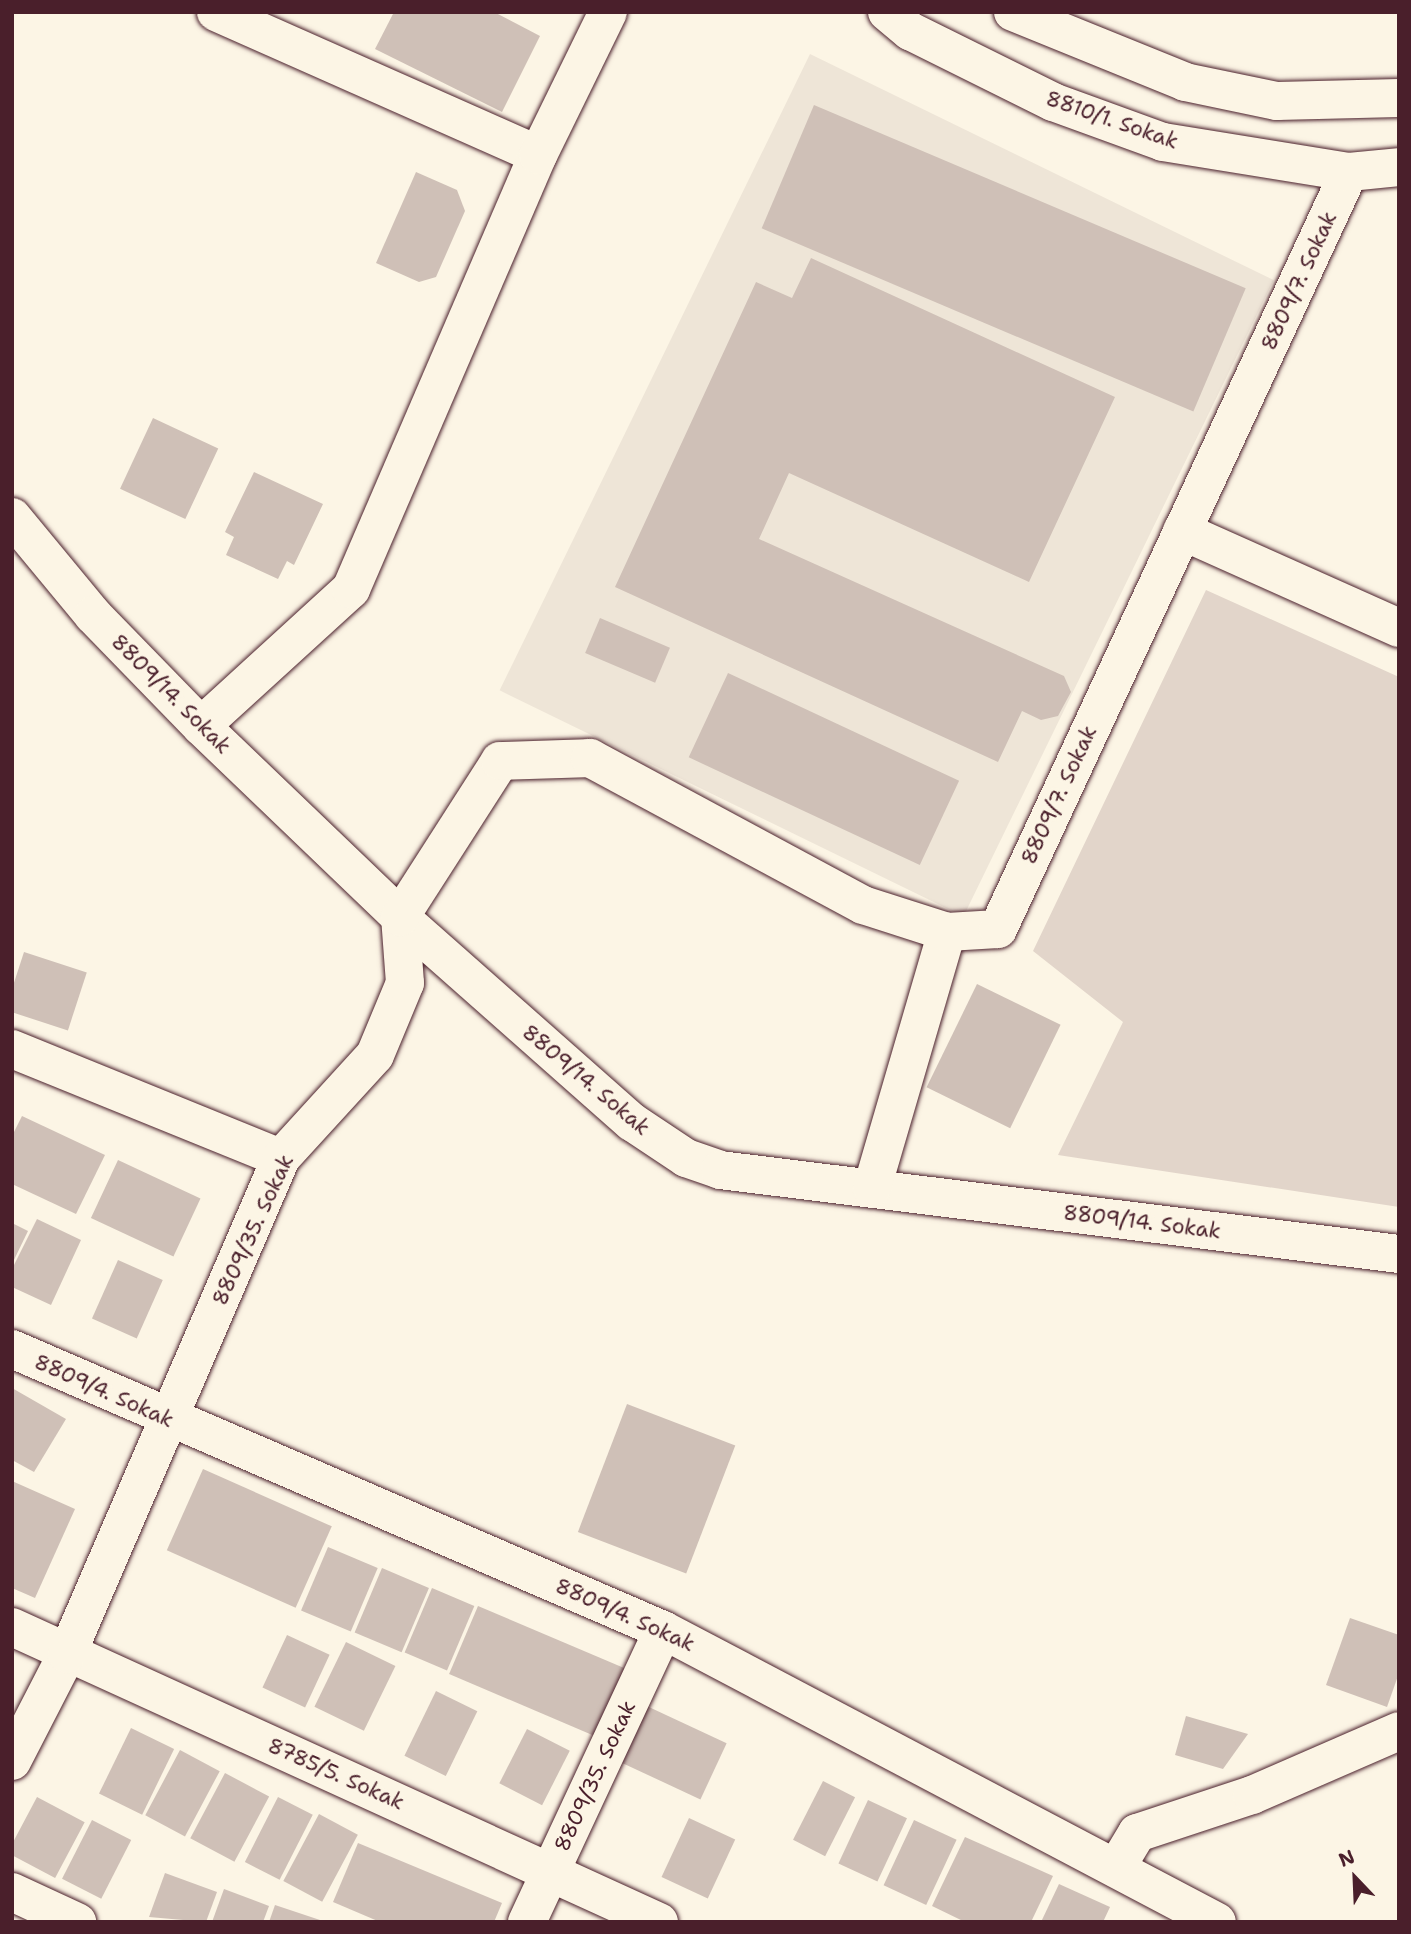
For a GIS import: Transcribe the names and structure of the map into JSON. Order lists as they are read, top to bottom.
{
  "streets": {
    "street": [
      "8810/1. Sokak",
      "8809/7. Sokak",
      "8809/14. Sokak",
      "8809/35. Sokak",
      "8809/4. Sokak",
      "8785/5. Sokak"
    ]
  },
  "crossings": [
    ["8810/1. Sokak", "8809/7. Sokak"],
    ["8809/7. Sokak", "8809/14. Sokak"],
    ["8809/7. Sokak", "8809/35. Sokak"],
    ["8809/14. Sokak", "8809/35. Sokak"],
    ["8809/35. Sokak", "8809/4. Sokak"],
    ["8809/35. Sokak", "8785/5. Sokak"]
  ],
  "north": "top left"
}
